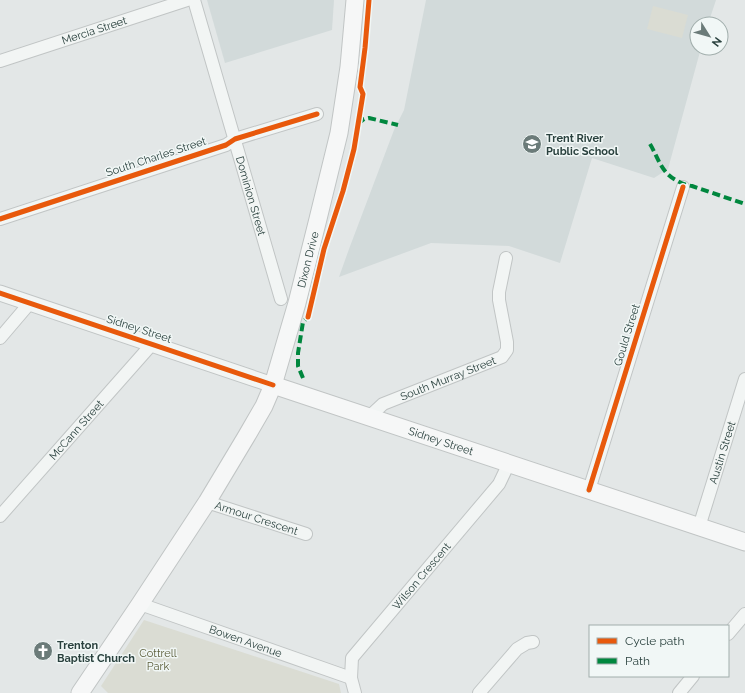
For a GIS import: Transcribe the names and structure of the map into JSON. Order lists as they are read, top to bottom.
{
  "streets": {
    "main road": ["Dixon Drive", "Sidney Street"],
    "street": [
      "Mercia Street",
      "South Charles Street",
      "Dominion Street",
      "Gould Street",
      "South Murray Street",
      "McCann Street",
      "Austin Street",
      "Armour Crescent",
      "Wilson Crescent",
      "Bowen Avenue"
    ]
  },
  "crossings": [
    ["South Charles Street", "Dominion Street"],
    ["Dixon Drive", "Sidney Street"],
    ["Dixon Drive", "Armour Crescent"],
    ["Dixon Drive", "Bowen Avenue"],
    ["Sidney Street", "Gould Street"],
    ["Sidney Street", "South Murray Street"],
    ["Sidney Street", "McCann Street"],
    ["Sidney Street", "Austin Street"],
    ["Sidney Street", "Wilson Crescent"],
    ["Wilson Crescent", "Bowen Avenue"]
  ],
  "parks": ["Cottrell Park"],
  "places": {
    "school or university": ["Trent River Public School"],
    "church": ["Trenton Baptist Church"]
  },
  "legend": ["Cycle path", "Path"],
  "north": "bottom right"
}
